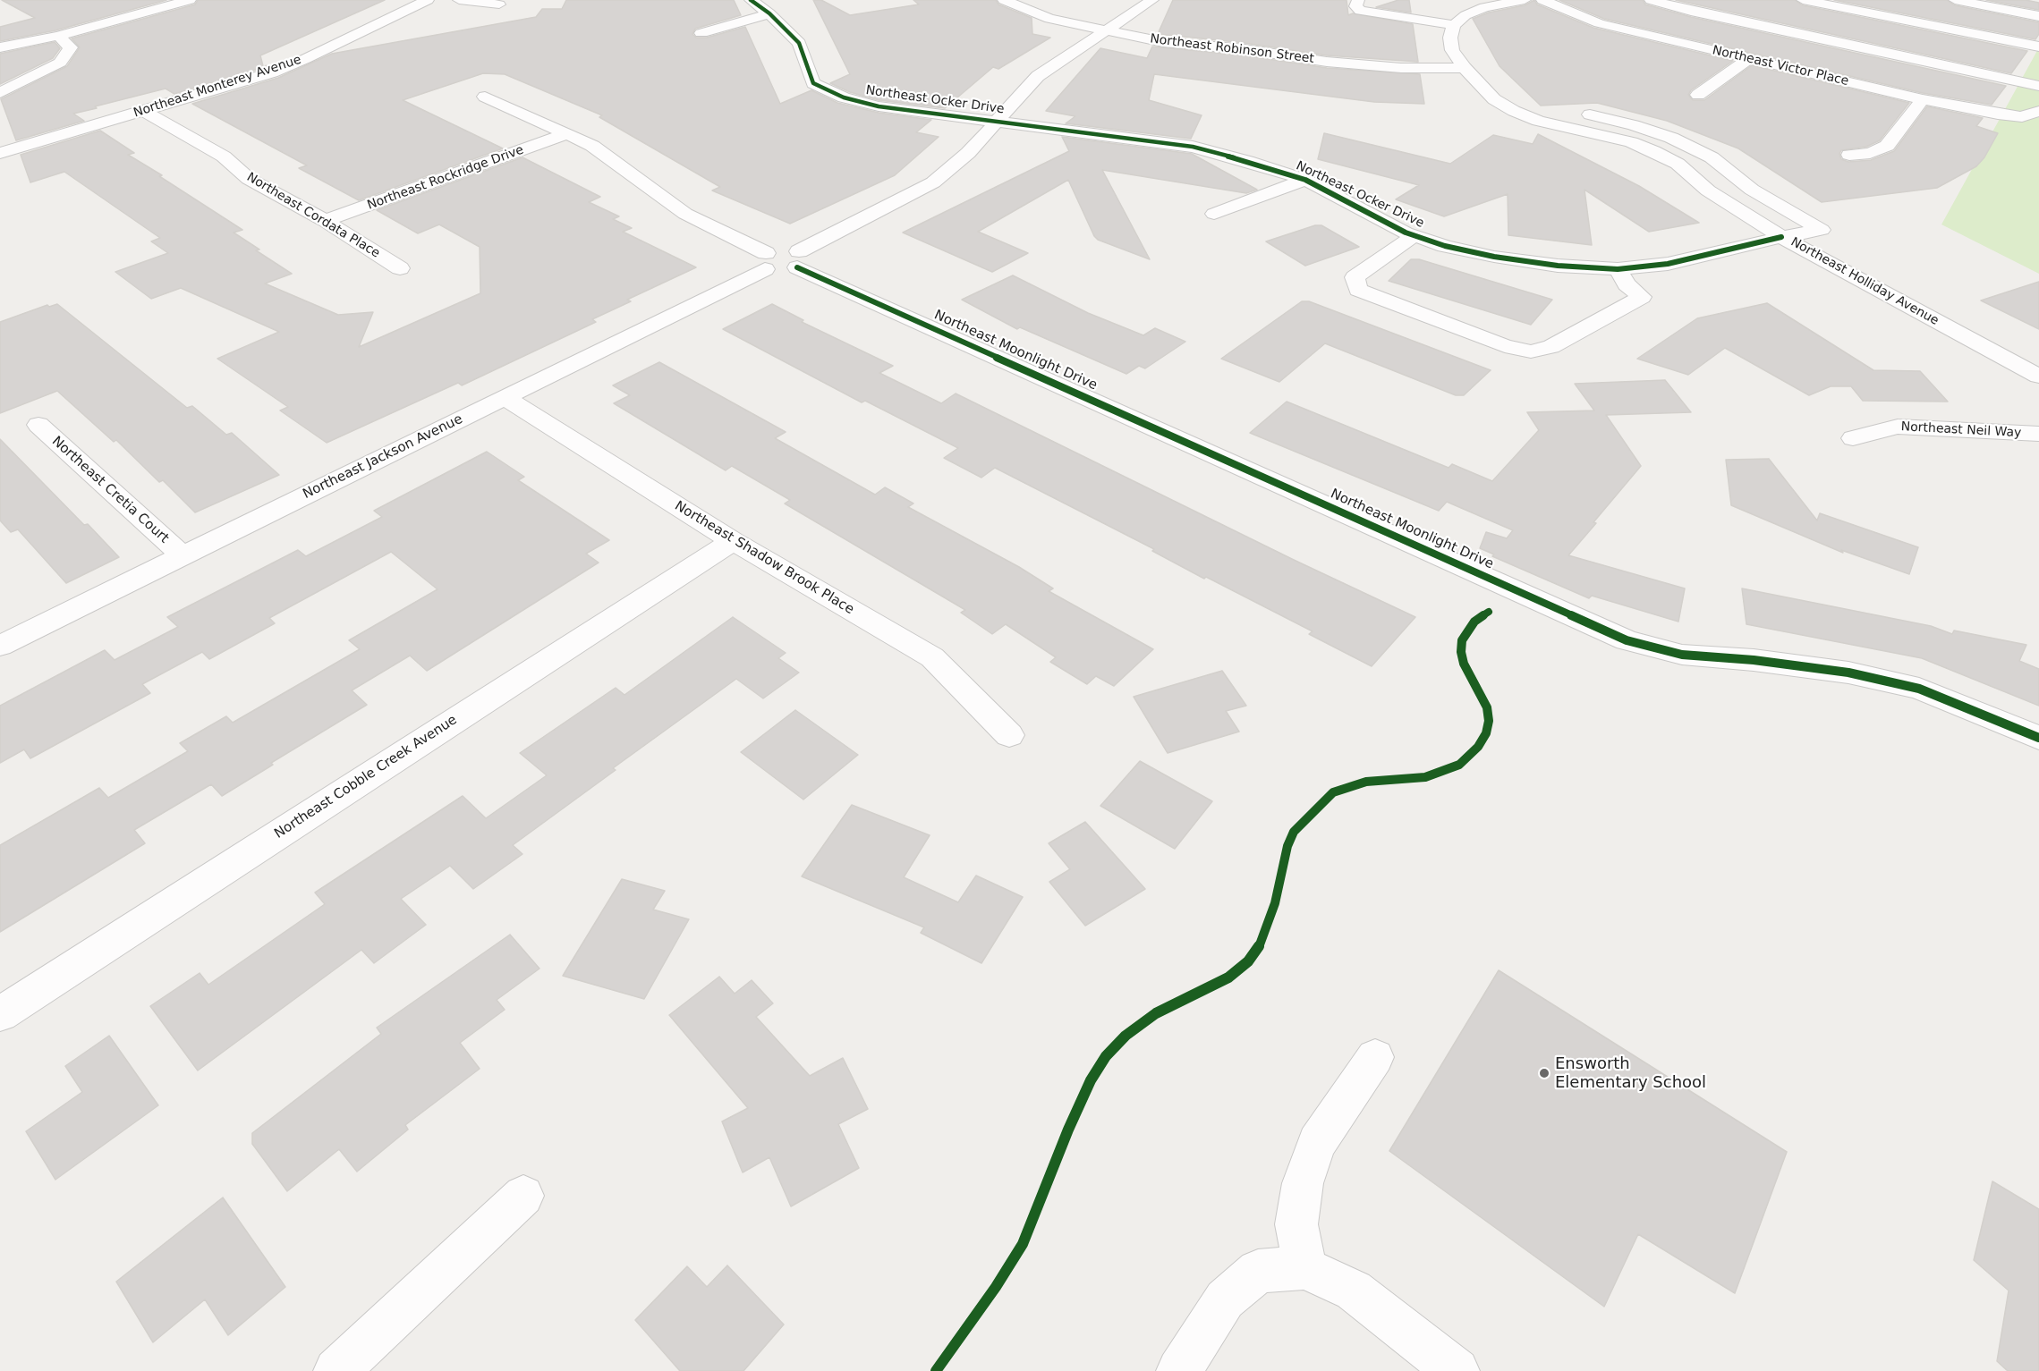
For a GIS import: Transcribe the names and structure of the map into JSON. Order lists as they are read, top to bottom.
{
  "streets": {
    "street": [
      "Northeast Robinson Street",
      "Northeast Victor Place",
      "Northeast Monterey Avenue",
      "Northeast Ocker Drive",
      "Northeast Rockridge Drive",
      "Northeast Cordata Place",
      "Northeast Holliday Avenue",
      "Northeast Moonlight Drive",
      "Northeast Neil Way",
      "Northeast Jackson Avenue",
      "Northeast Cretia Court",
      "Northeast Shadow Brook Place",
      "Northeast Cobble Creek Avenue"
    ]
  },
  "crossings": [
    ["Northeast Robinson Street", "Northeast Holliday Avenue"],
    ["Northeast Monterey Avenue", "Northeast Cordata Place"],
    ["Northeast Ocker Drive", "Northeast Holliday Avenue"],
    ["Northeast Rockridge Drive", "Northeast Cordata Place"],
    ["Northeast Jackson Avenue", "Northeast Cretia Court"],
    ["Northeast Jackson Avenue", "Northeast Shadow Brook Place"],
    ["Northeast Shadow Brook Place", "Northeast Cobble Creek Avenue"]
  ],
  "places": ["Ensworth Elementary School"]
}
